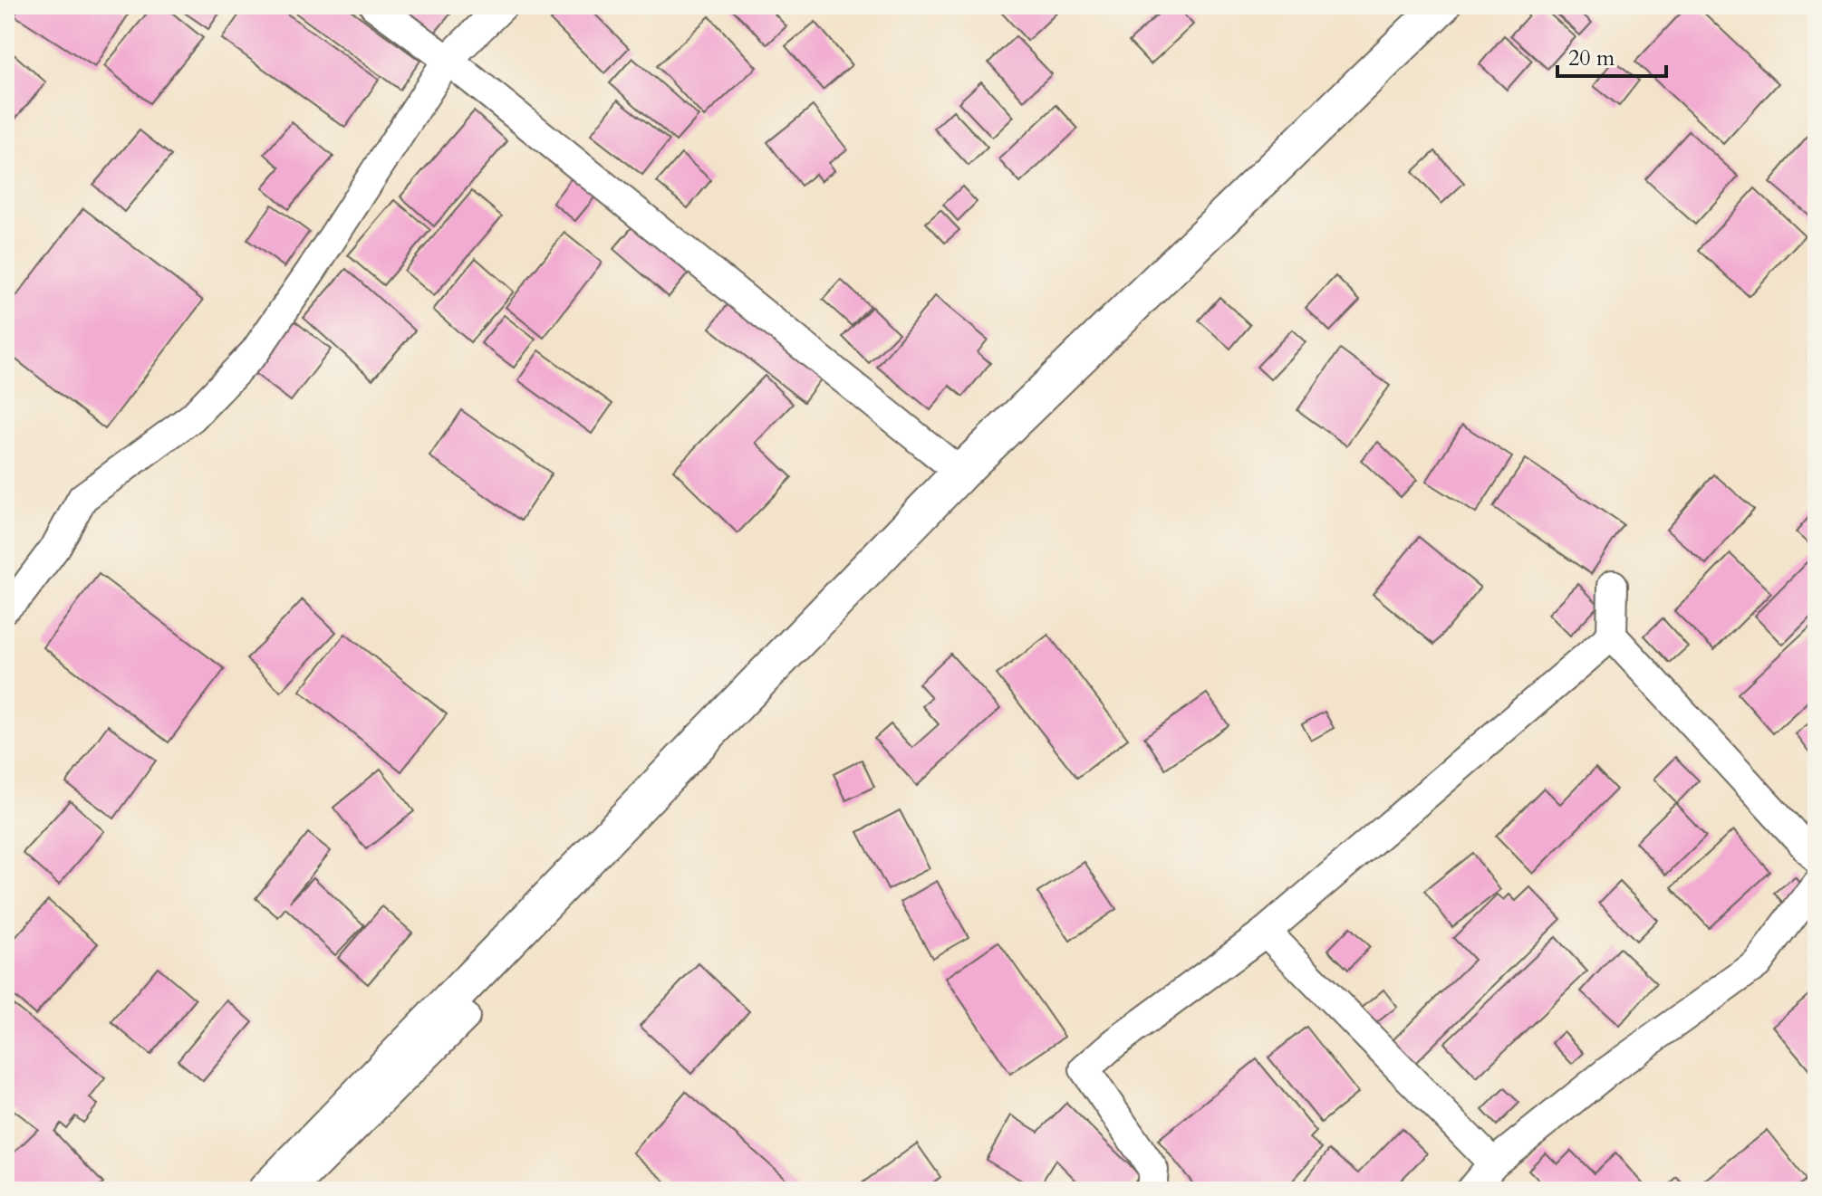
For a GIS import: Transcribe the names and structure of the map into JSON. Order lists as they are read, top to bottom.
{
  "scale_bar": "20 m"
}
